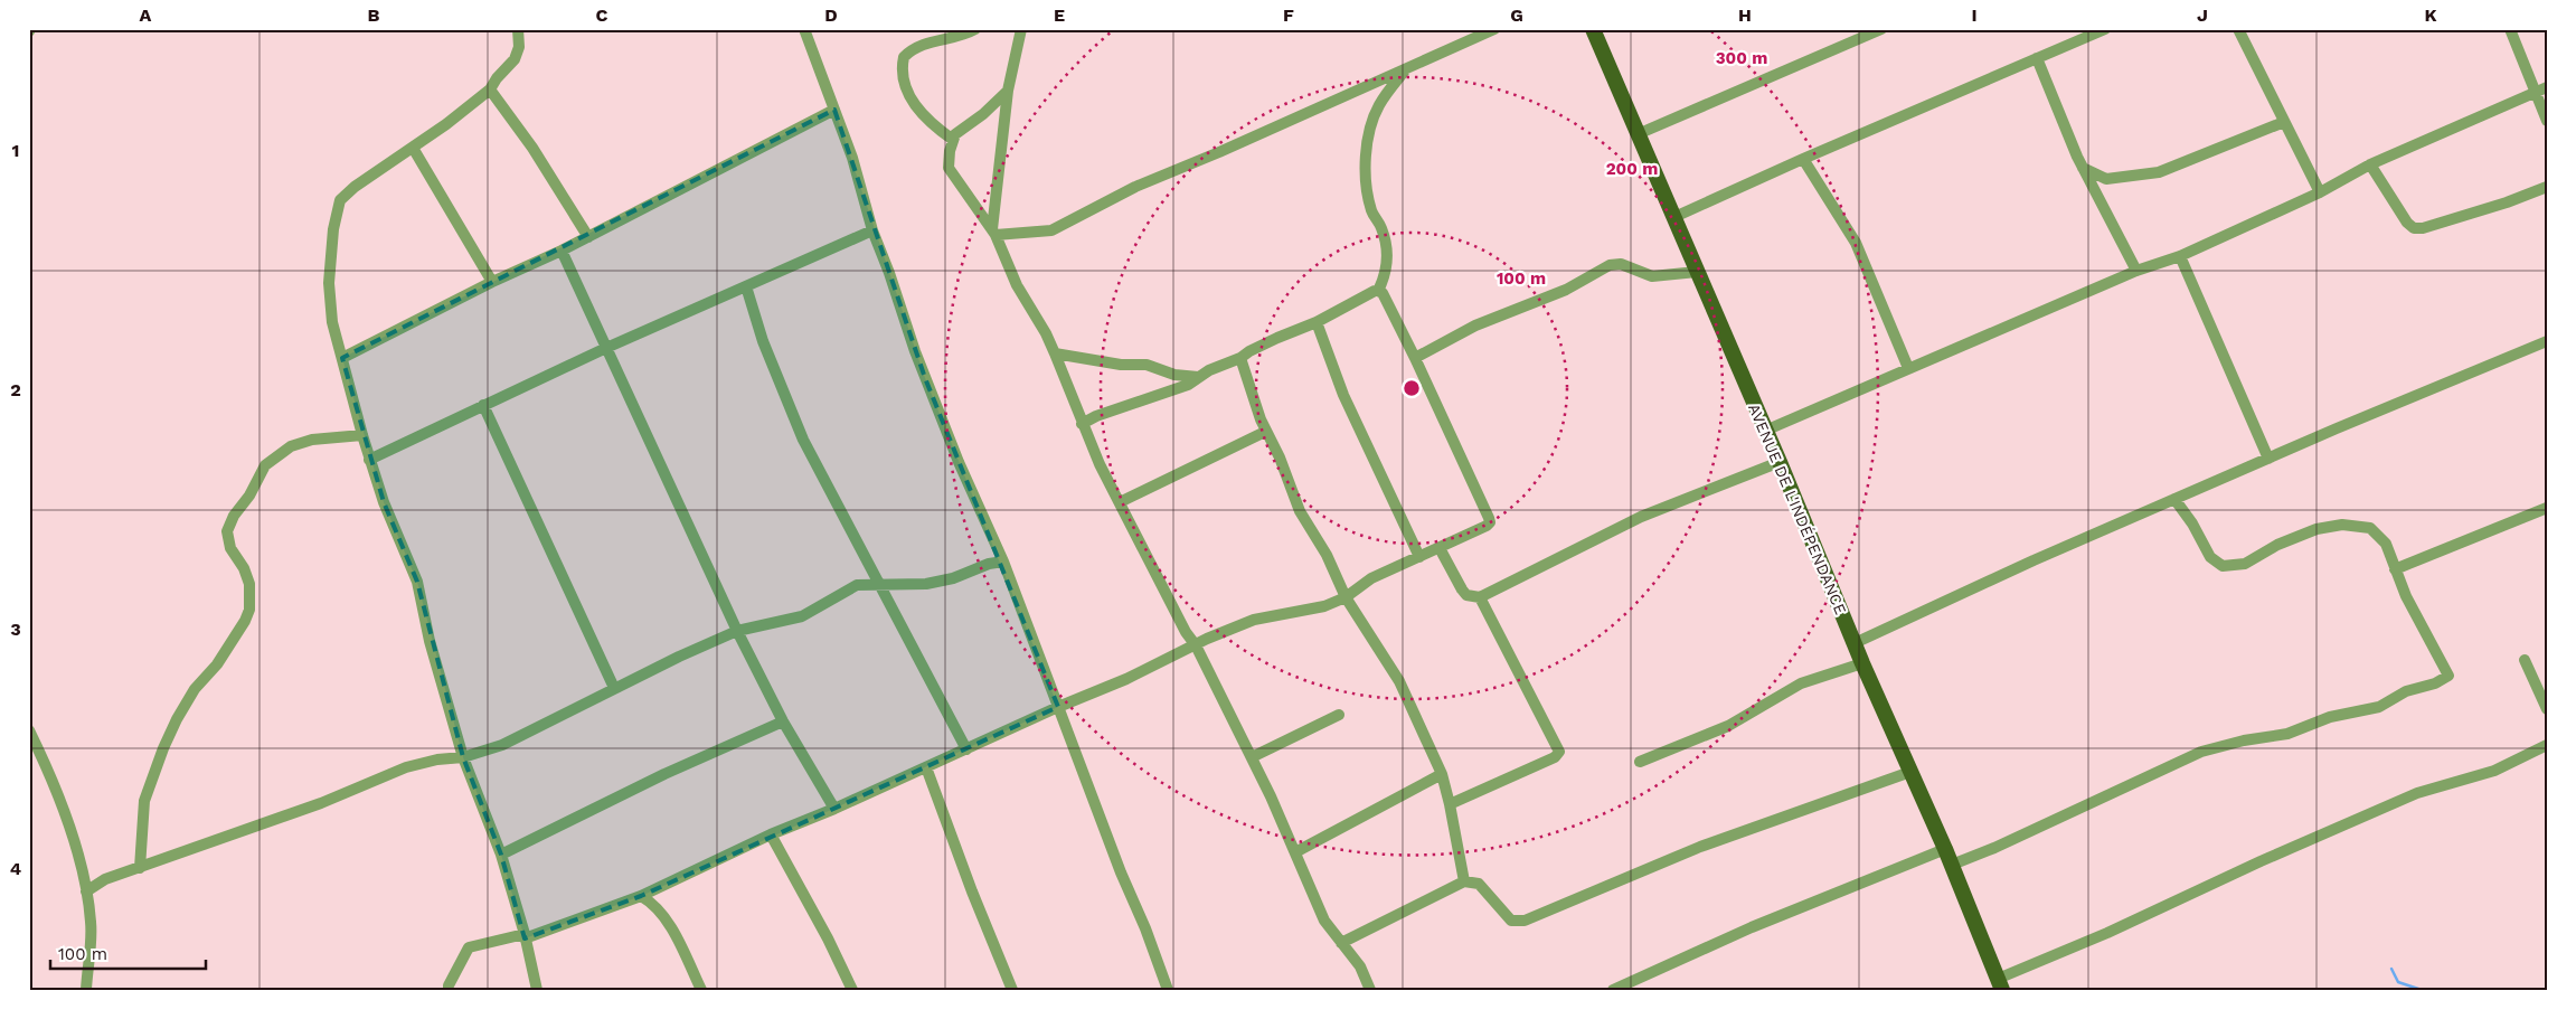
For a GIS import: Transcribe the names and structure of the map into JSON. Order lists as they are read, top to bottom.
{
  "streets": {
    "main road": ["AVENUE DE L'INDÉPENDANCE"]
  },
  "scale_bar": "100 m",
  "grid": {
    "columns": [
      "A",
      "B",
      "C",
      "D",
      "E",
      "F",
      "G",
      "H",
      "I",
      "J",
      "K"
    ],
    "rows": [
      "1",
      "2",
      "3",
      "4"
    ]
  },
  "rings": ["300 m", "200 m", "100 m"]
}
